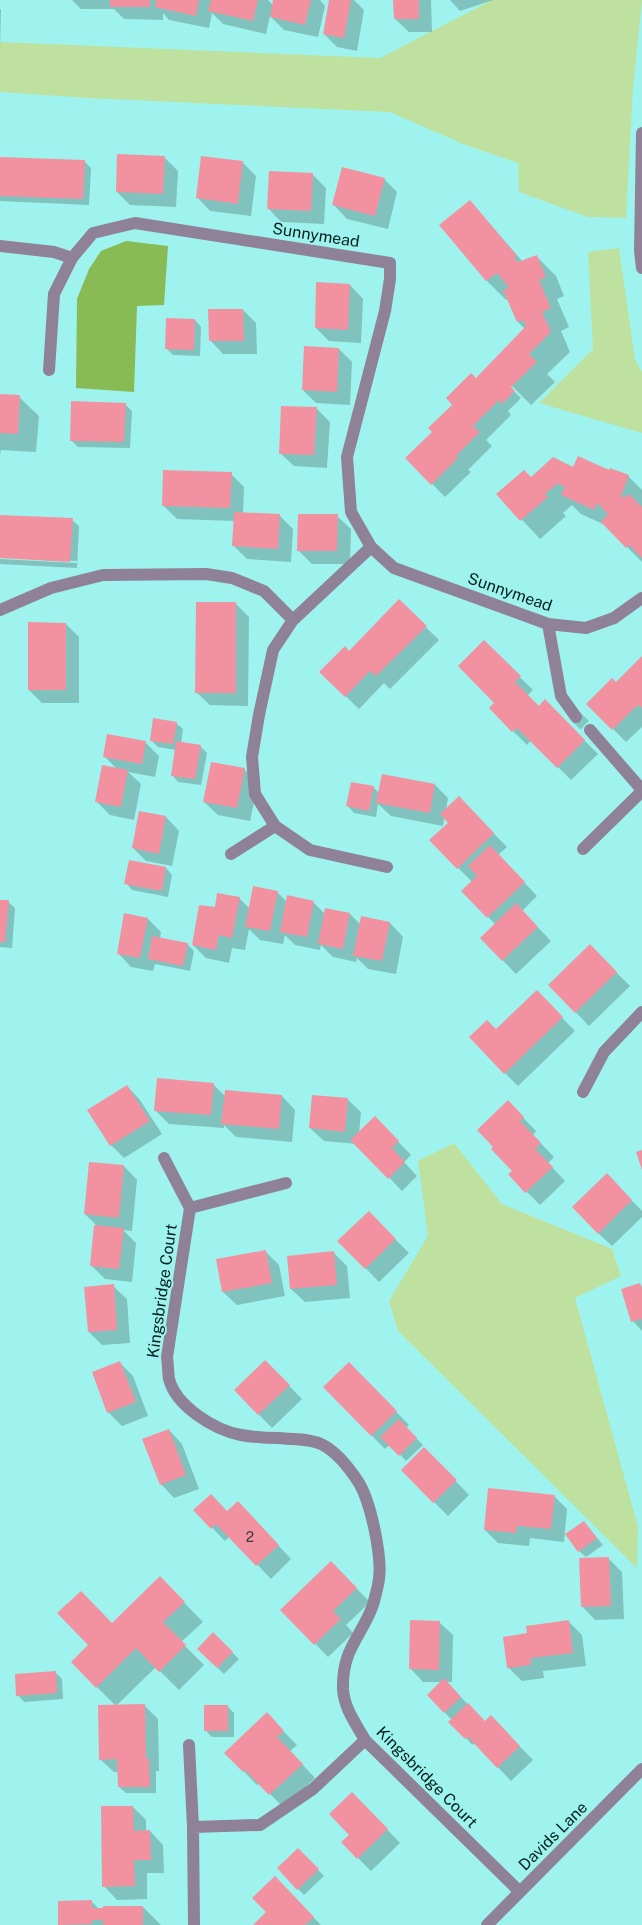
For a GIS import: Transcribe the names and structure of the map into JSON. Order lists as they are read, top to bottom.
{
  "streets": {
    "street": ["Sunnymead", "Kingsbridge Court", "Davids Lane"]
  },
  "crossings": [
    ["Kingsbridge Court", "Davids Lane"]
  ],
  "house_numbers": ["2"]
}
